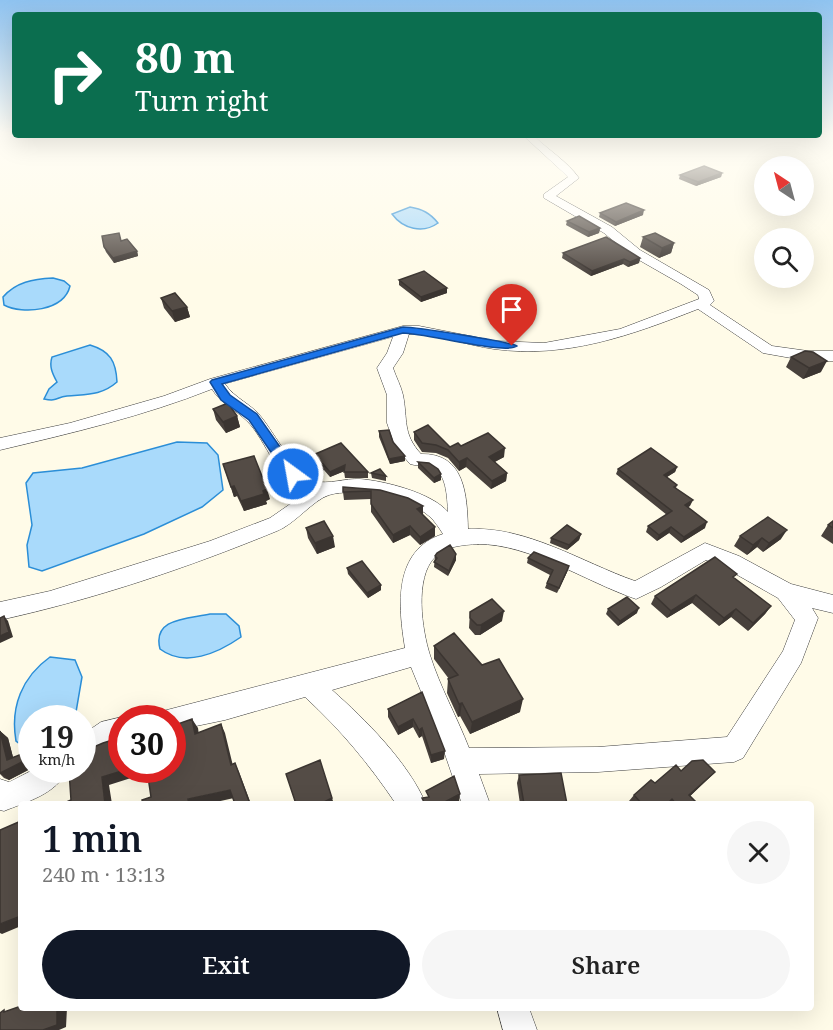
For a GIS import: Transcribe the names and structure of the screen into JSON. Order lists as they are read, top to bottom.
{
  "north": "top left",
  "page": {
    "turn": ["80 m", "Turn right"],
    "speed": "19 km/h",
    "limit": "30",
    "heading": ["1 min", "240 m · 13:13"],
    "buttons": ["Exit", "Share"]
  }
}
